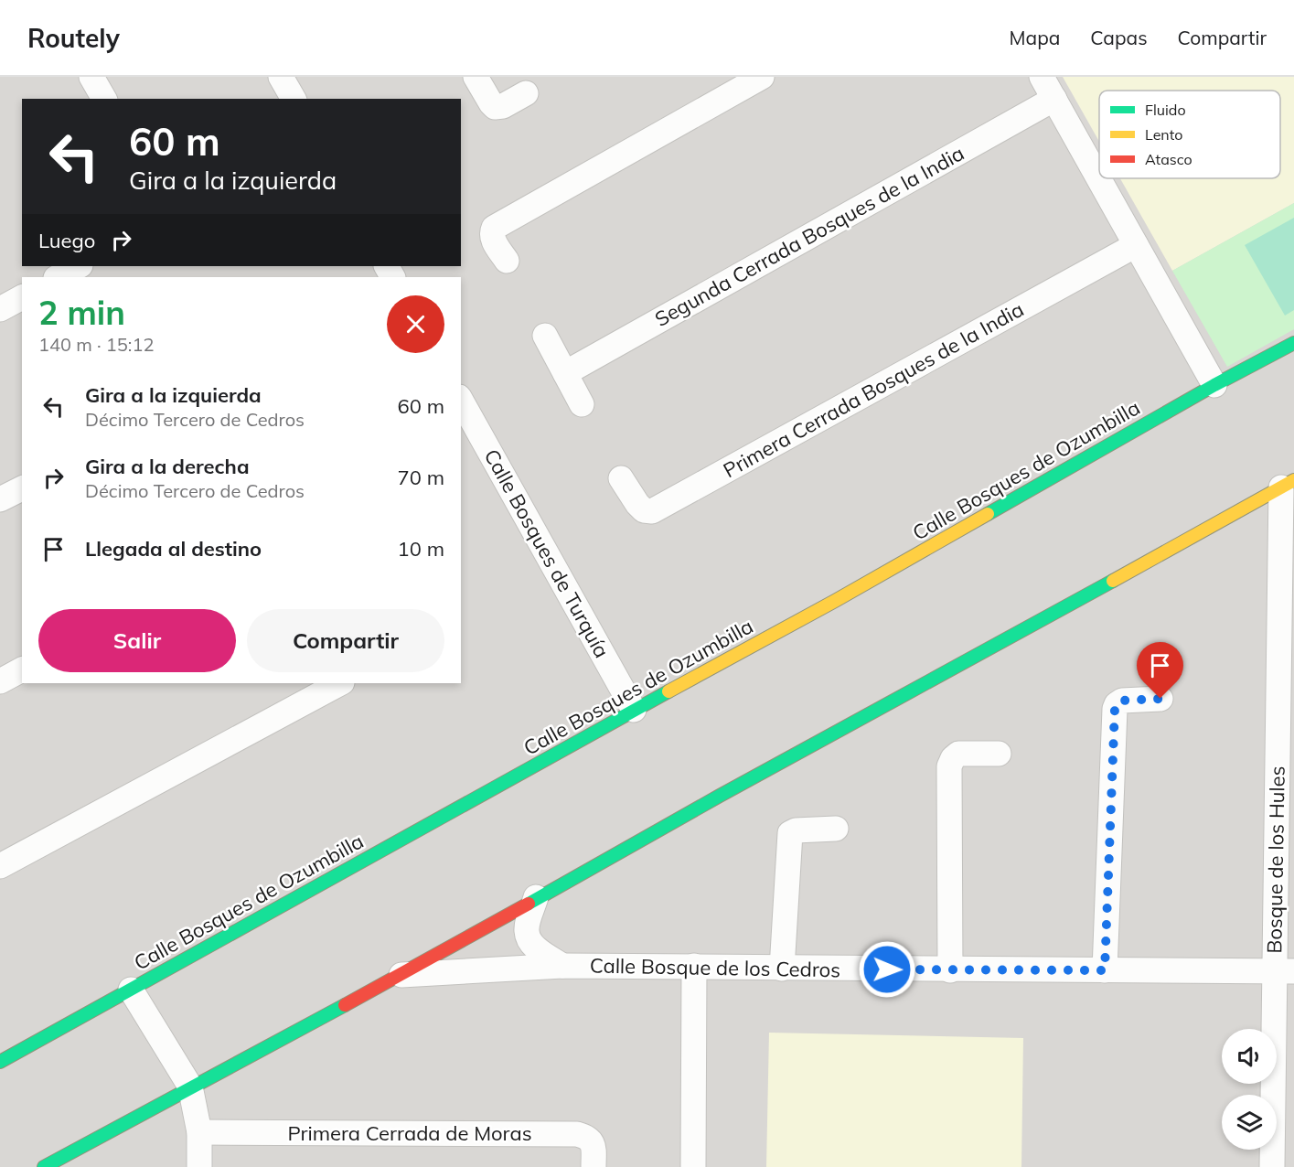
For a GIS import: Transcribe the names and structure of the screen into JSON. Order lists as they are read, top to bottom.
{
  "streets": {
    "main road": ["Calle Bosques de Ozumbilla"],
    "street": [
      "Segunda Cerrada Bosques de la India",
      "Primera Cerrada Bosques de la India",
      "Calle Bosques de Turquía",
      "Bosque de los Hules",
      "Calle Bosque de los Cedros",
      "Primera Cerrada de Moras"
    ]
  },
  "crossings": [
    ["Calle Bosques de Ozumbilla", "Calle Bosques de Turquía"],
    ["Bosque de los Hules", "Calle Bosque de los Cedros"]
  ],
  "legend": ["Fluido", "Lento", "Atasco"],
  "page": {
    "header": "Routely",
    "nav": ["Mapa", "Capas", "Compartir"],
    "turn": ["60 m", "Gira a la izquierda"],
    "then": "Luego",
    "heading": ["2 min", "140 m · 15:12"],
    "list": [
      {
        "name": "Gira a la izquierda",
        "note": "Décimo Tercero de Cedros",
        "value": "60 m"
      },
      {
        "name": "Gira a la derecha",
        "note": "Décimo Tercero de Cedros",
        "value": "70 m"
      },
      {
        "name": "Llegada al destino",
        "value": "10 m"
      }
    ],
    "buttons": ["Salir", "Compartir"]
  }
}
